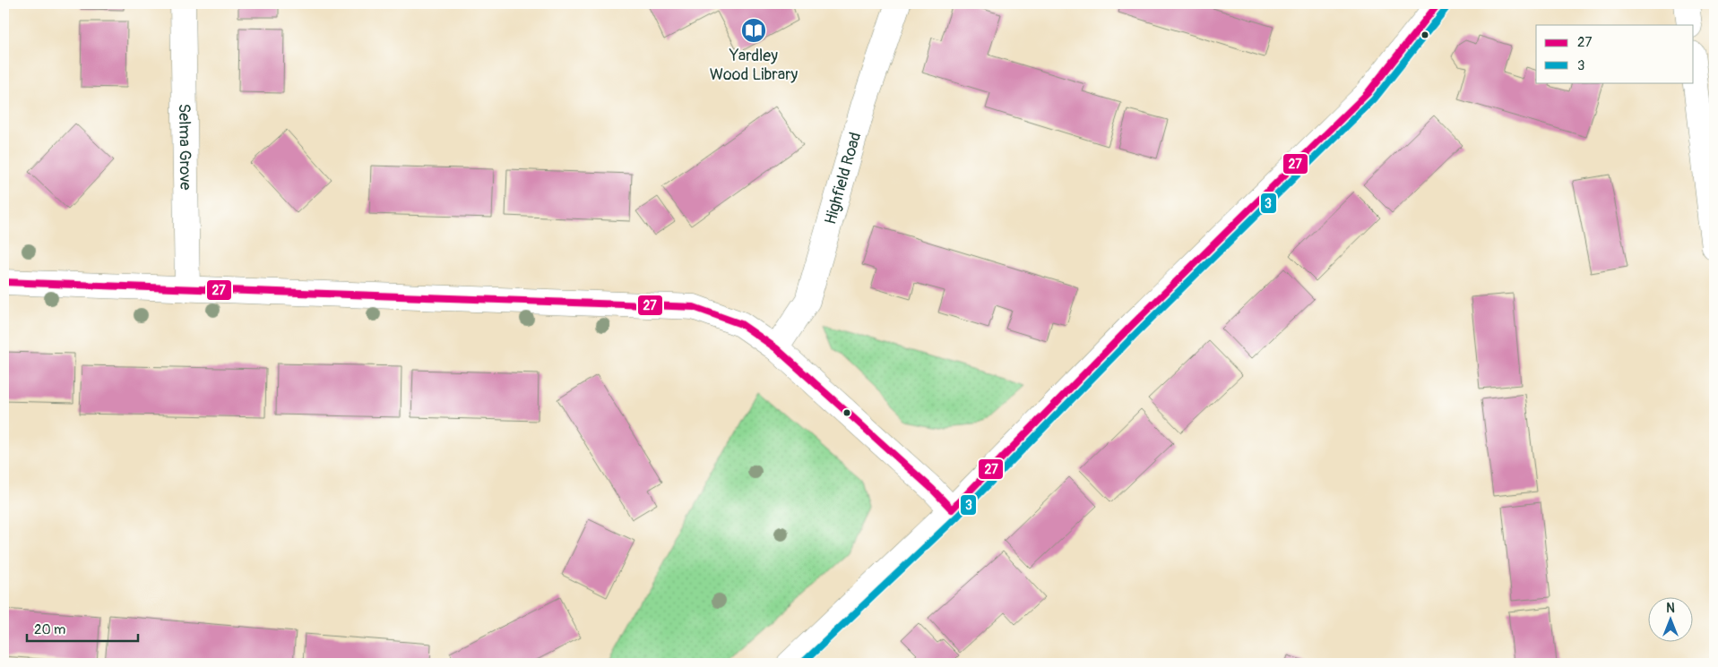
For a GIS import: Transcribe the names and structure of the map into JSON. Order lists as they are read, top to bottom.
{
  "streets": {
    "street": ["Selma Grove", "Highfield Road"]
  },
  "places": {
    "library": ["Yardley Wood Library"]
  },
  "lines": ["transit line 27", "transit line 3"],
  "legend": ["27", "3"],
  "scale_bar": "20 m",
  "north": "top"
}
